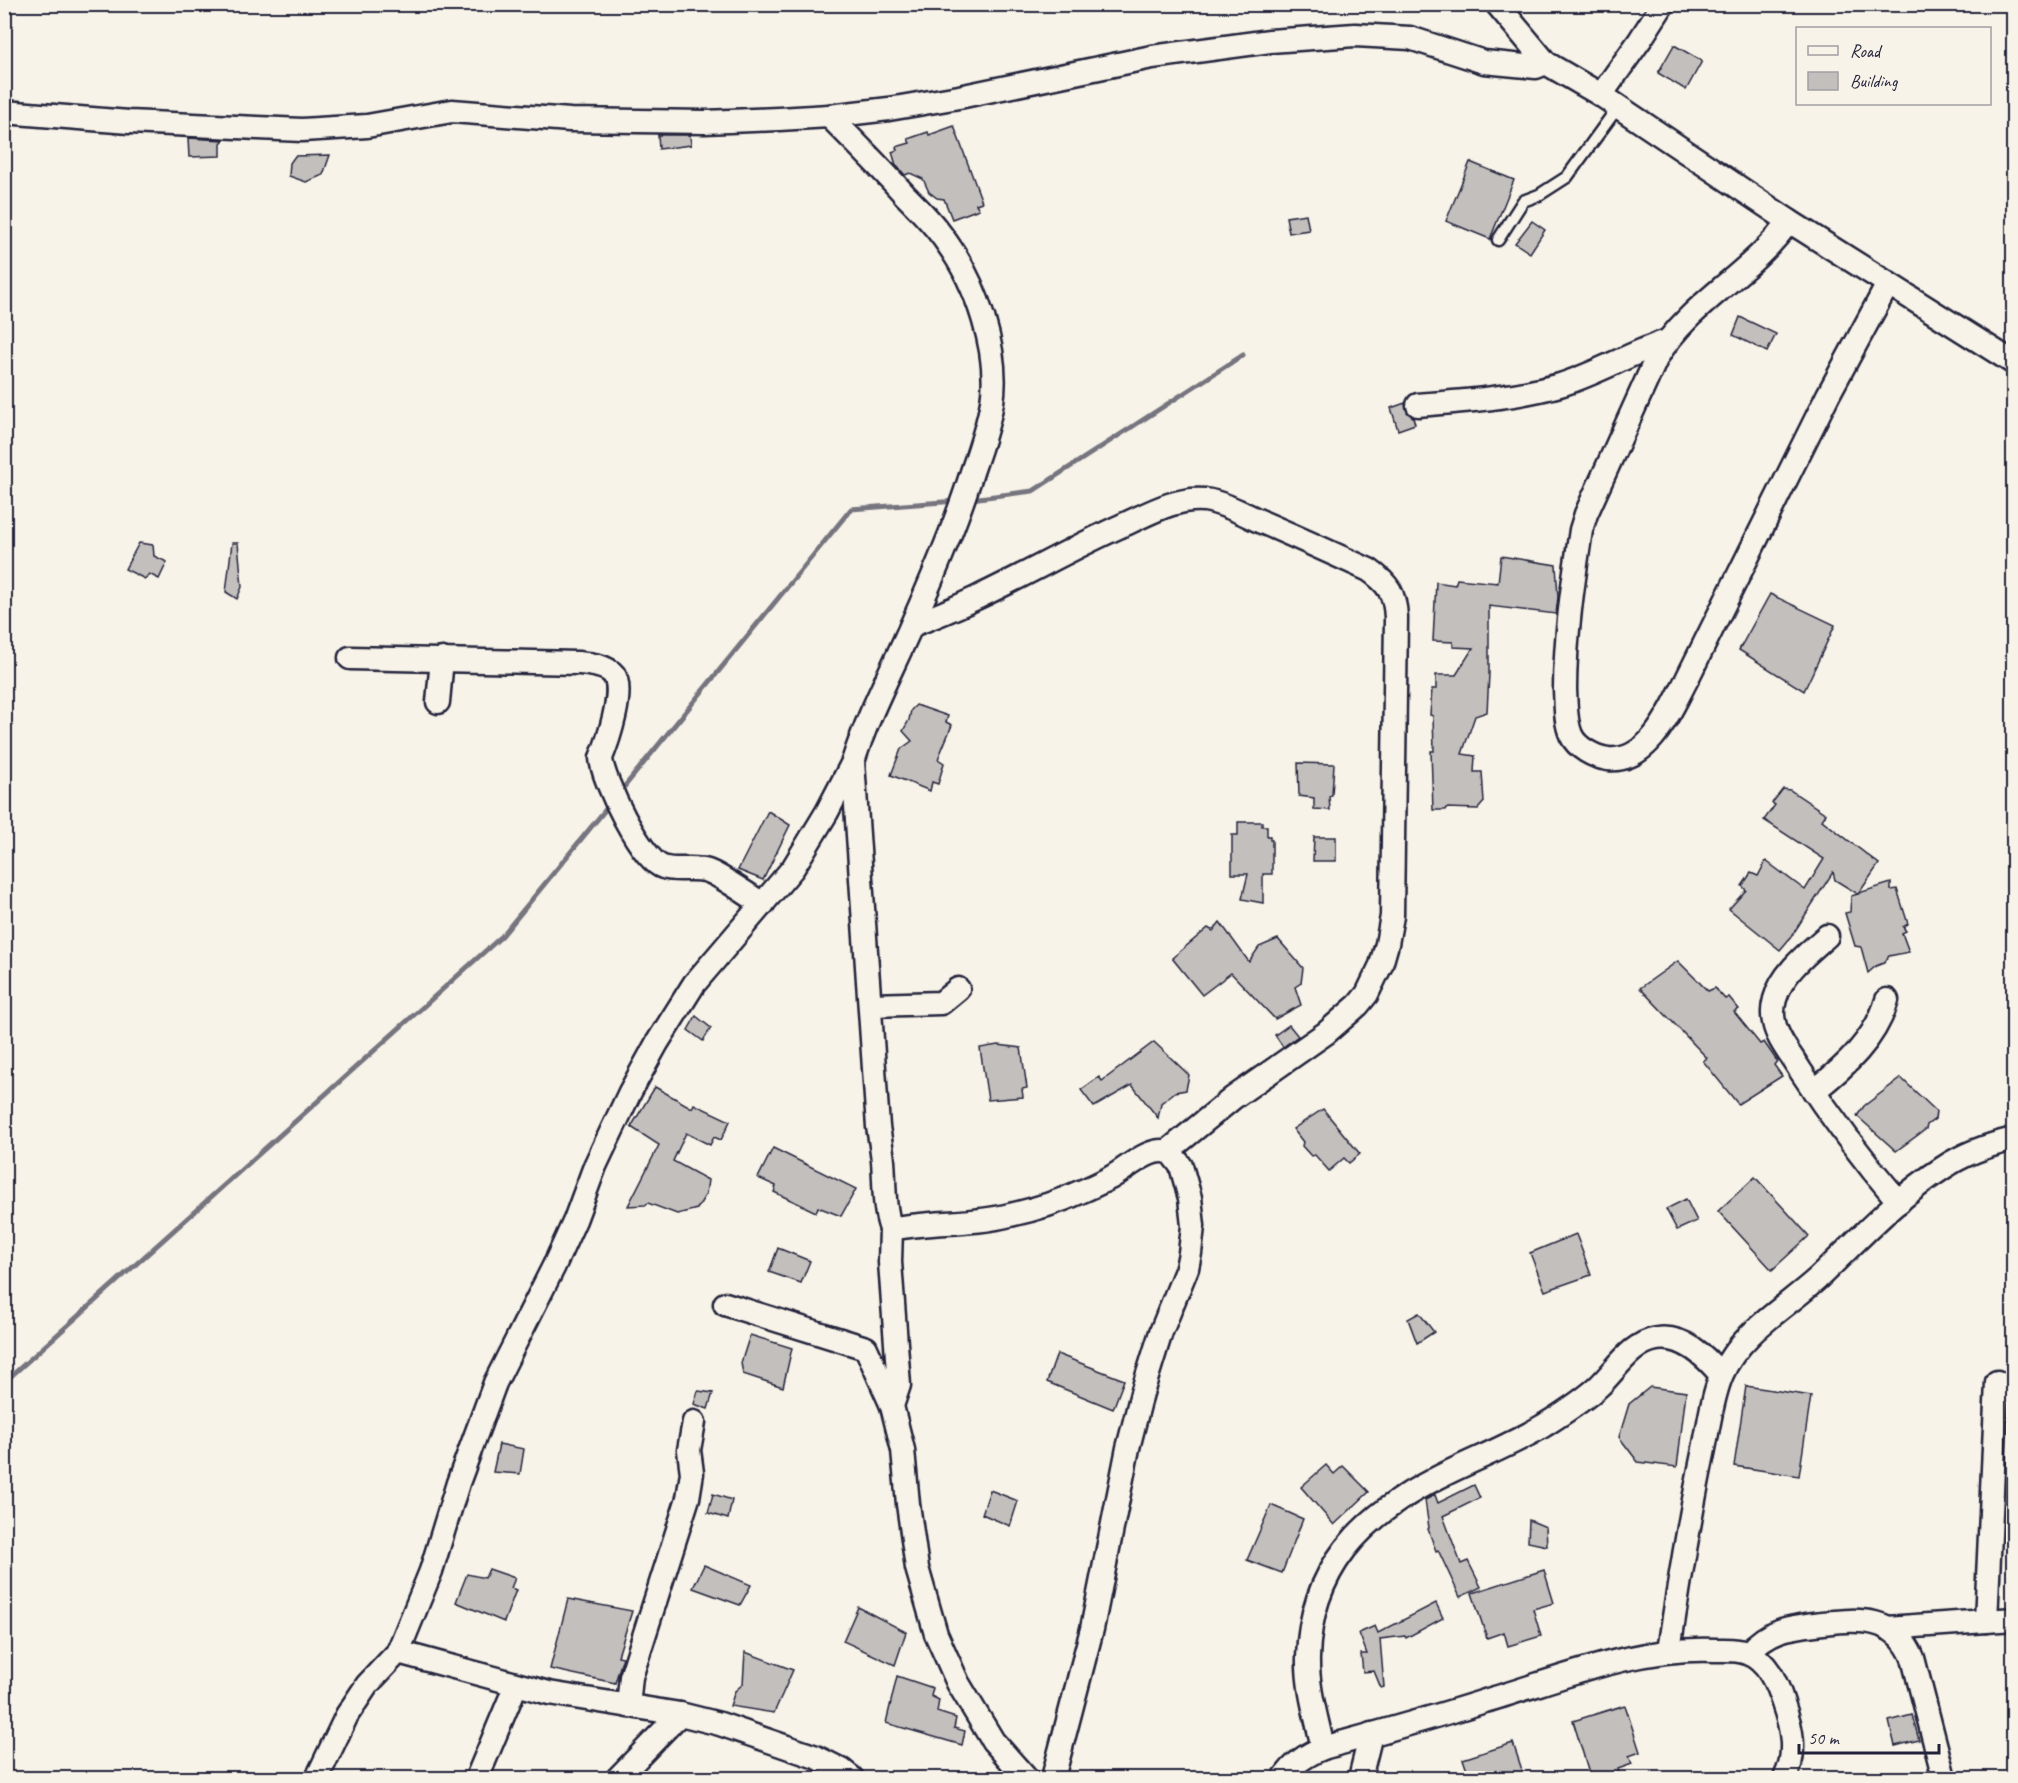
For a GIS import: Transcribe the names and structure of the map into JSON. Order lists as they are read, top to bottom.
{
  "legend": ["Road", "Building"],
  "scale_bar": "50 m"
}
